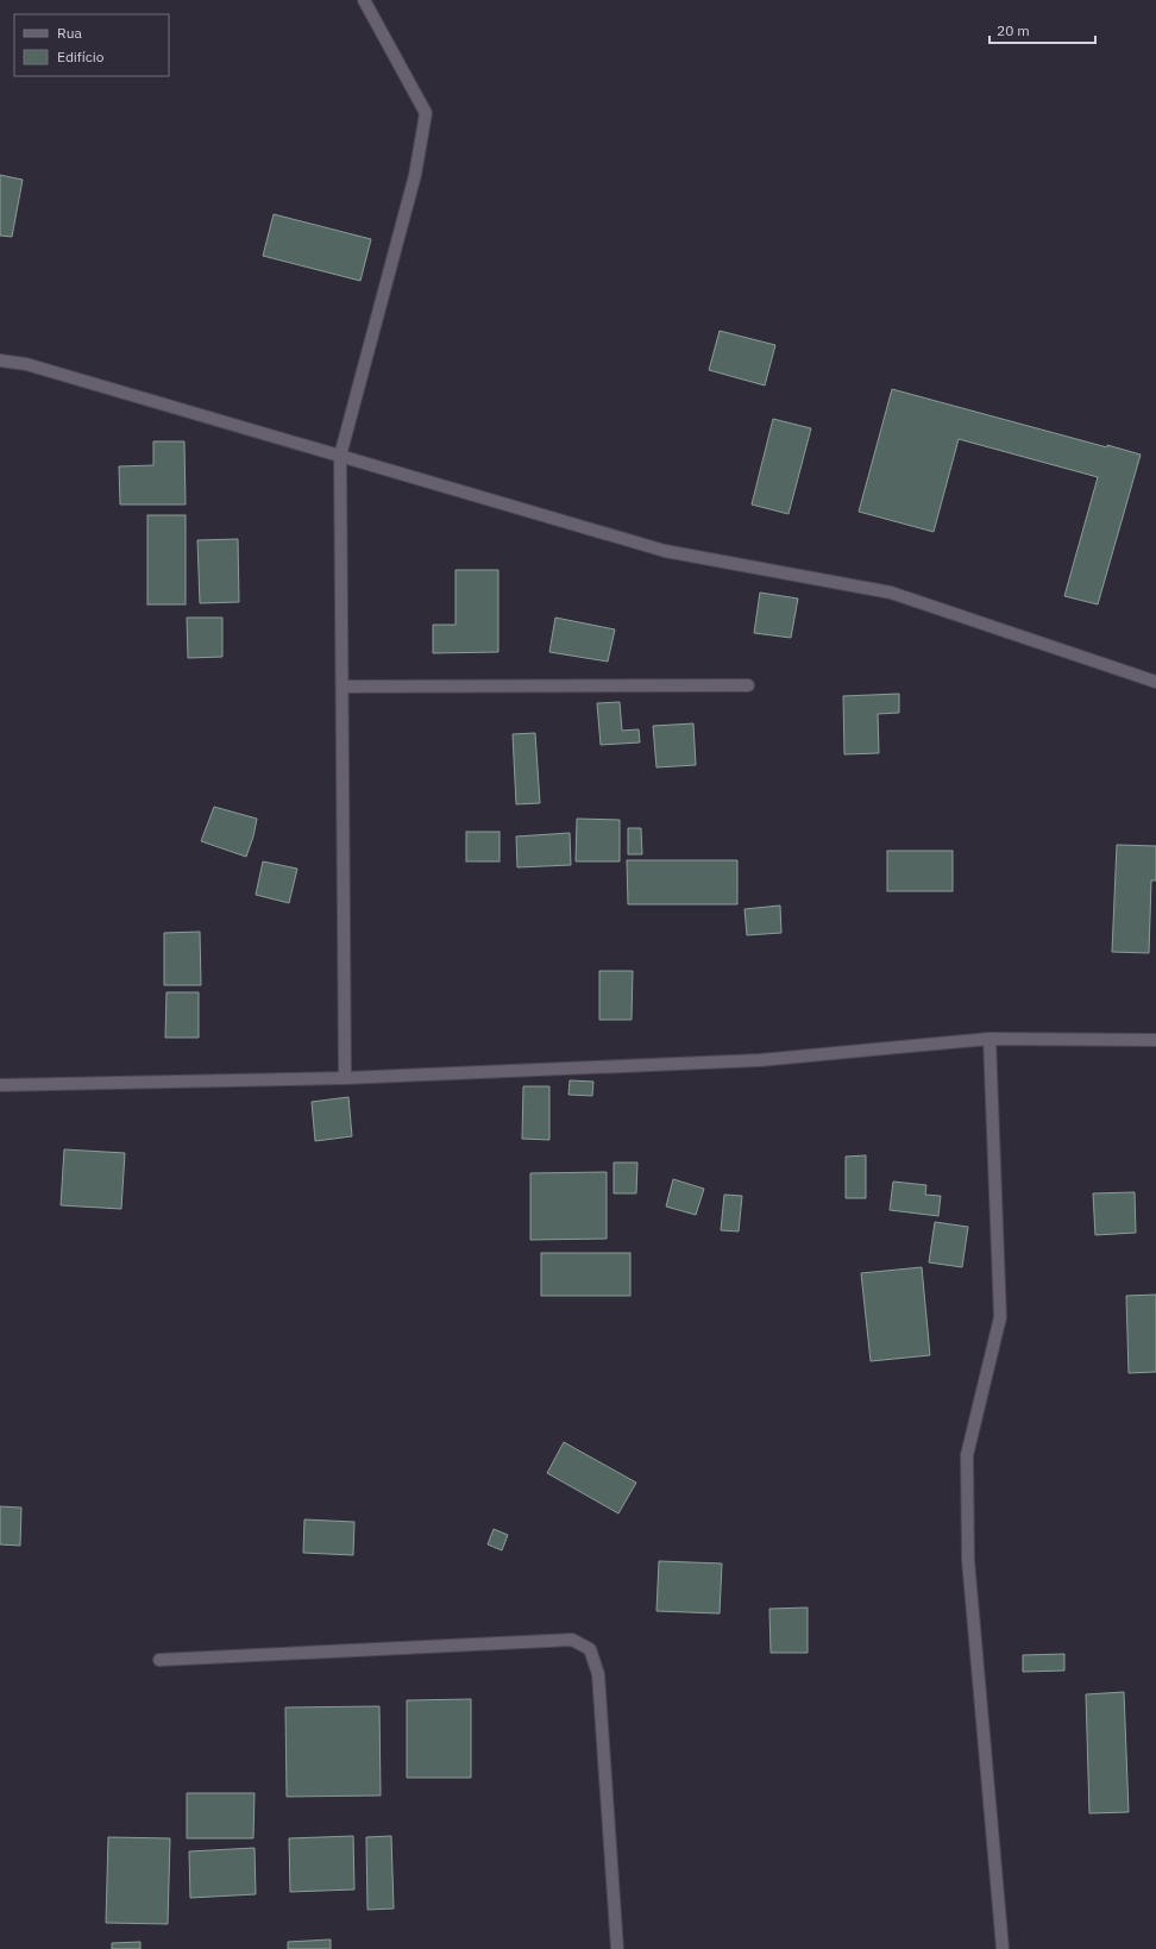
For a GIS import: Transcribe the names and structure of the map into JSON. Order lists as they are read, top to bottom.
{
  "legend": ["Rua", "Edifício"],
  "scale_bar": "20 m"
}
